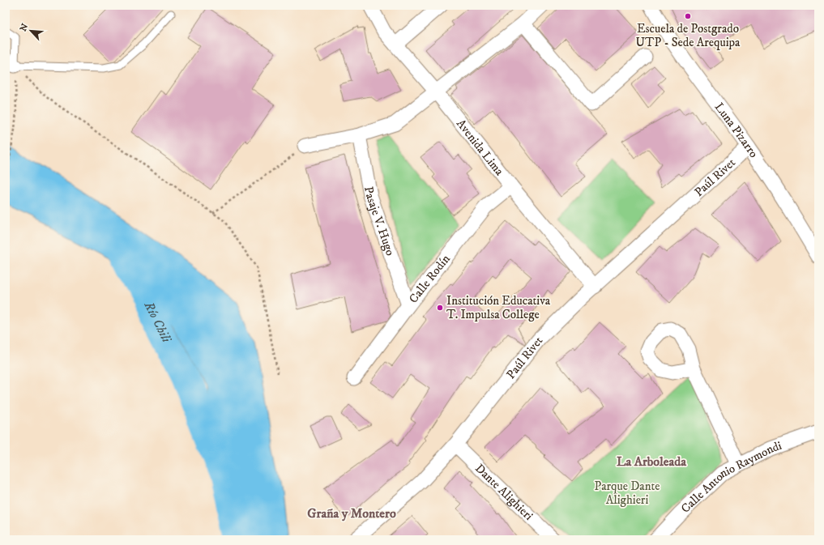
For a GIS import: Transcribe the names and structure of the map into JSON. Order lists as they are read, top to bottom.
{
  "streets": {
    "street": [
      "Luna Pizarro",
      "Avenida Lima",
      "Paúl Rivet",
      "Pasaje V. Hugo",
      "Calle Rodín",
      "Calle Antonio Raymondi",
      "Dante Alighieri"
    ]
  },
  "crossings": [
    ["Luna Pizarro", "Paúl Rivet"],
    ["Avenida Lima", "Paúl Rivet"],
    ["Avenida Lima", "Calle Rodín"],
    ["Paúl Rivet", "Dante Alighieri"],
    ["Pasaje V. Hugo", "Calle Rodín"]
  ],
  "districts": ["La Arboleada", "Graña y Montero"],
  "water": ["Río Chili"],
  "parks": ["Parque Dante Alighieri"],
  "places": ["Escuela de Postgrado UTP - Sede Arequipa", "Institución Educativa T. Impulsa College"],
  "north": "top left"
}
